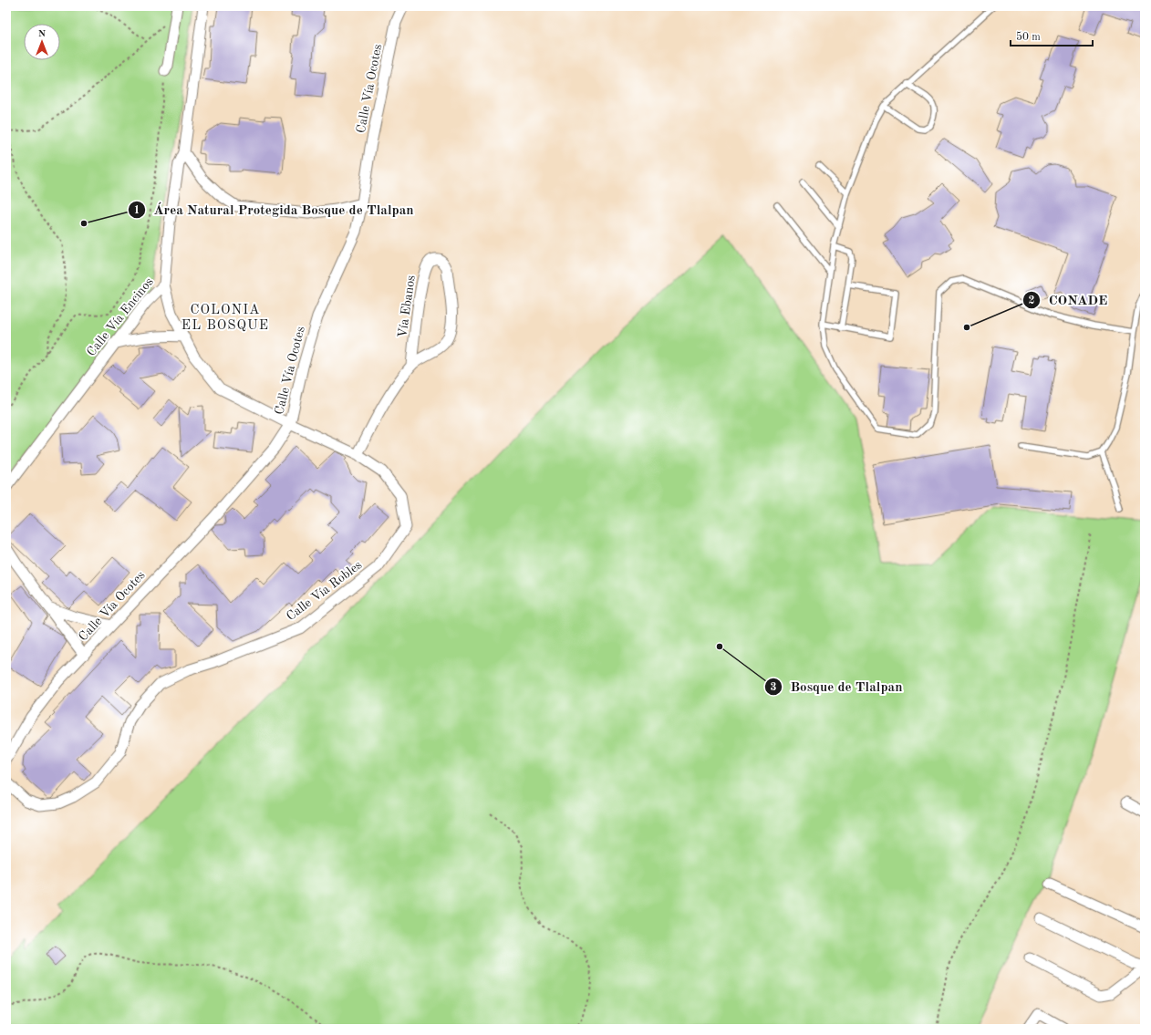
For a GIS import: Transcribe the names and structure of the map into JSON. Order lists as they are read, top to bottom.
{
  "streets": {
    "street": [
      "Calle Vía Ocotes",
      "Vía Ebanos",
      "Calle Vía Encinos",
      "Calle Vía Robles"
    ]
  },
  "crossings": [
    ["Calle Vía Ocotes", "Calle Vía Robles"],
    ["Vía Ebanos", "Calle Vía Robles"],
    ["Calle Vía Encinos", "Calle Vía Robles"]
  ],
  "districts": ["COLONIA EL BOSQUE"],
  "places": ["Área Natural Protegida Bosque de Tlalpan", "CONADE", "Bosque de Tlalpan"],
  "scale_bar": "50 m",
  "north": "top"
}
